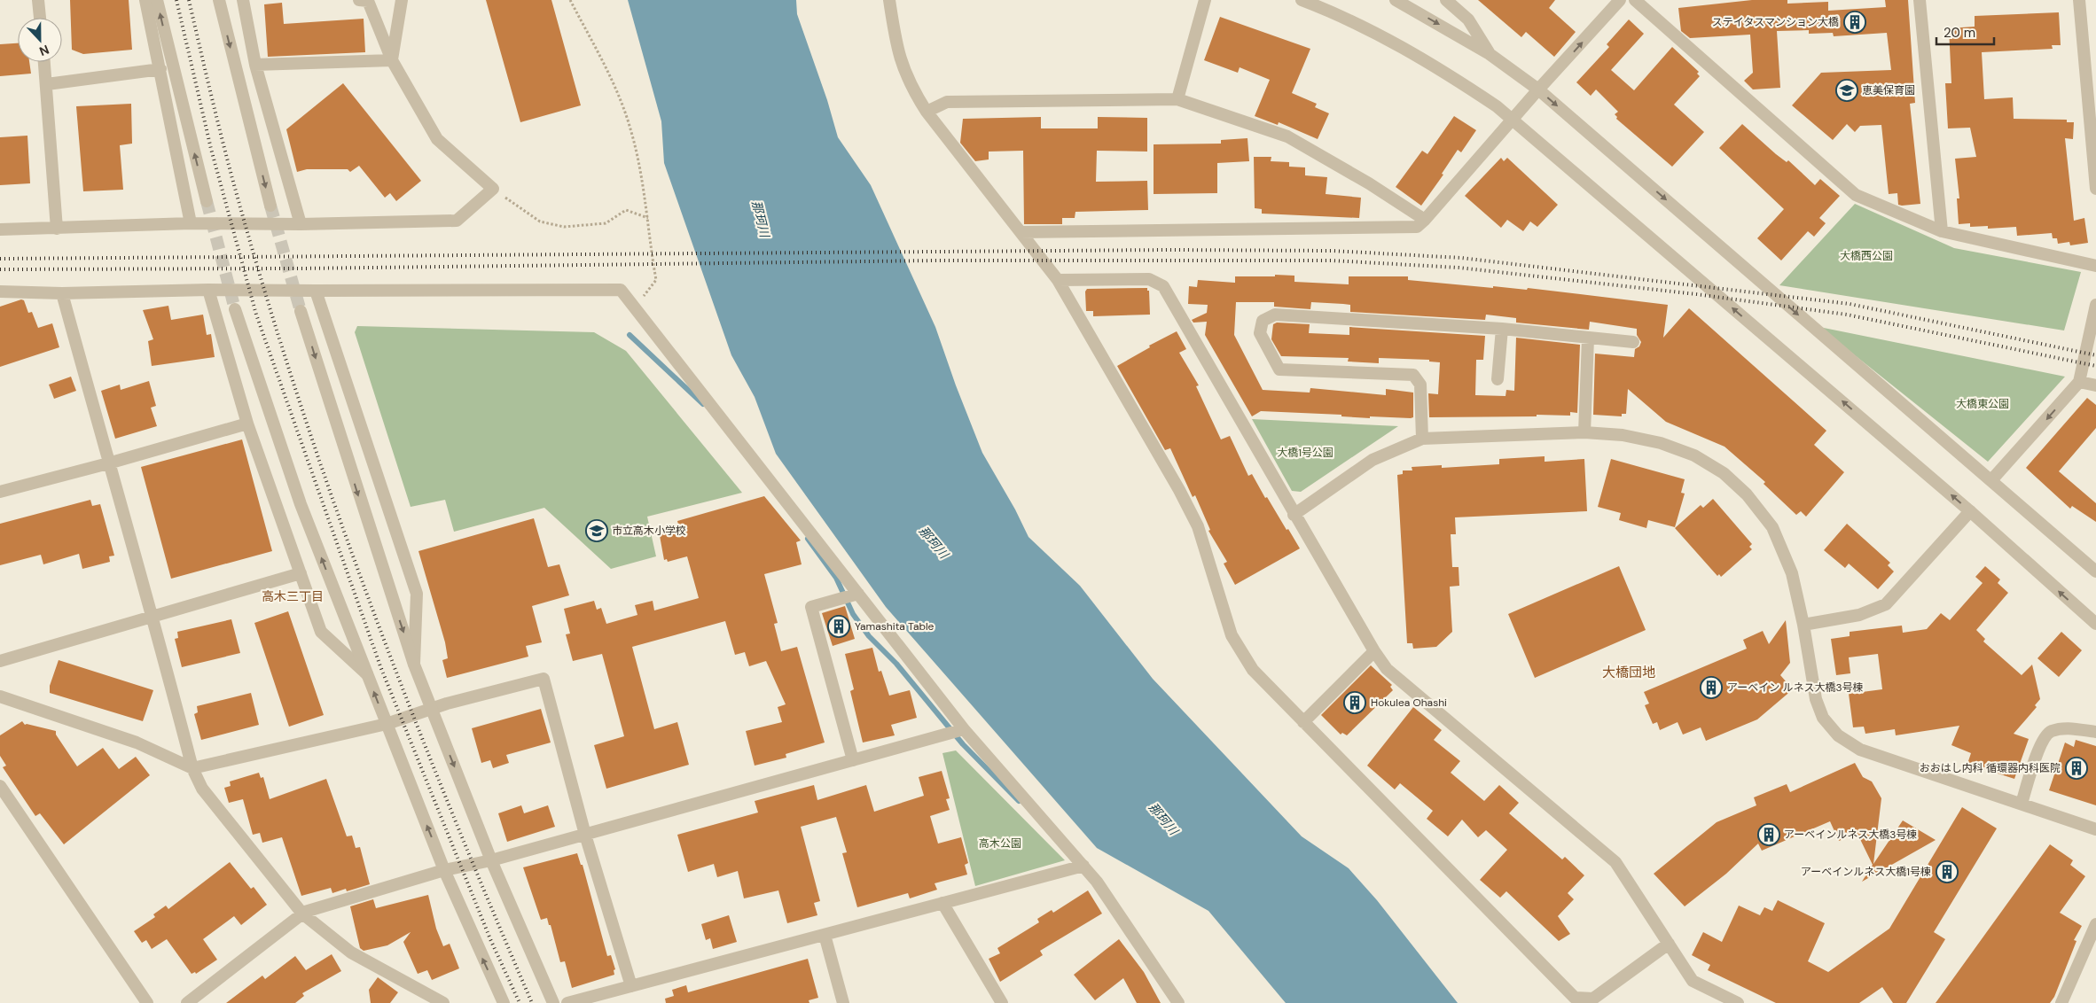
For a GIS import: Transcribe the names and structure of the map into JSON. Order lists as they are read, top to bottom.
{
  "districts": ["高木三丁目", "大橋団地"],
  "water": ["那珂川"],
  "parks": [
    "大橋西公園",
    "大橋東公園",
    "大橋1号公園",
    "高木公園"
  ],
  "places": {
    "building": [
      "ステイタスマンション大橋",
      "Yamashita Table",
      "アーベイン ルネス大橋3号棟",
      "Hokulea Ohashi",
      "おおはし内科 循環器内科医院",
      "アーベインルネス大橋3号棟",
      "アーベインルネス大橋1号棟"
    ],
    "school or university": ["恵美保育園", "市立高木小学校"]
  },
  "scale_bar": "20 m",
  "north": "bottom"
}
